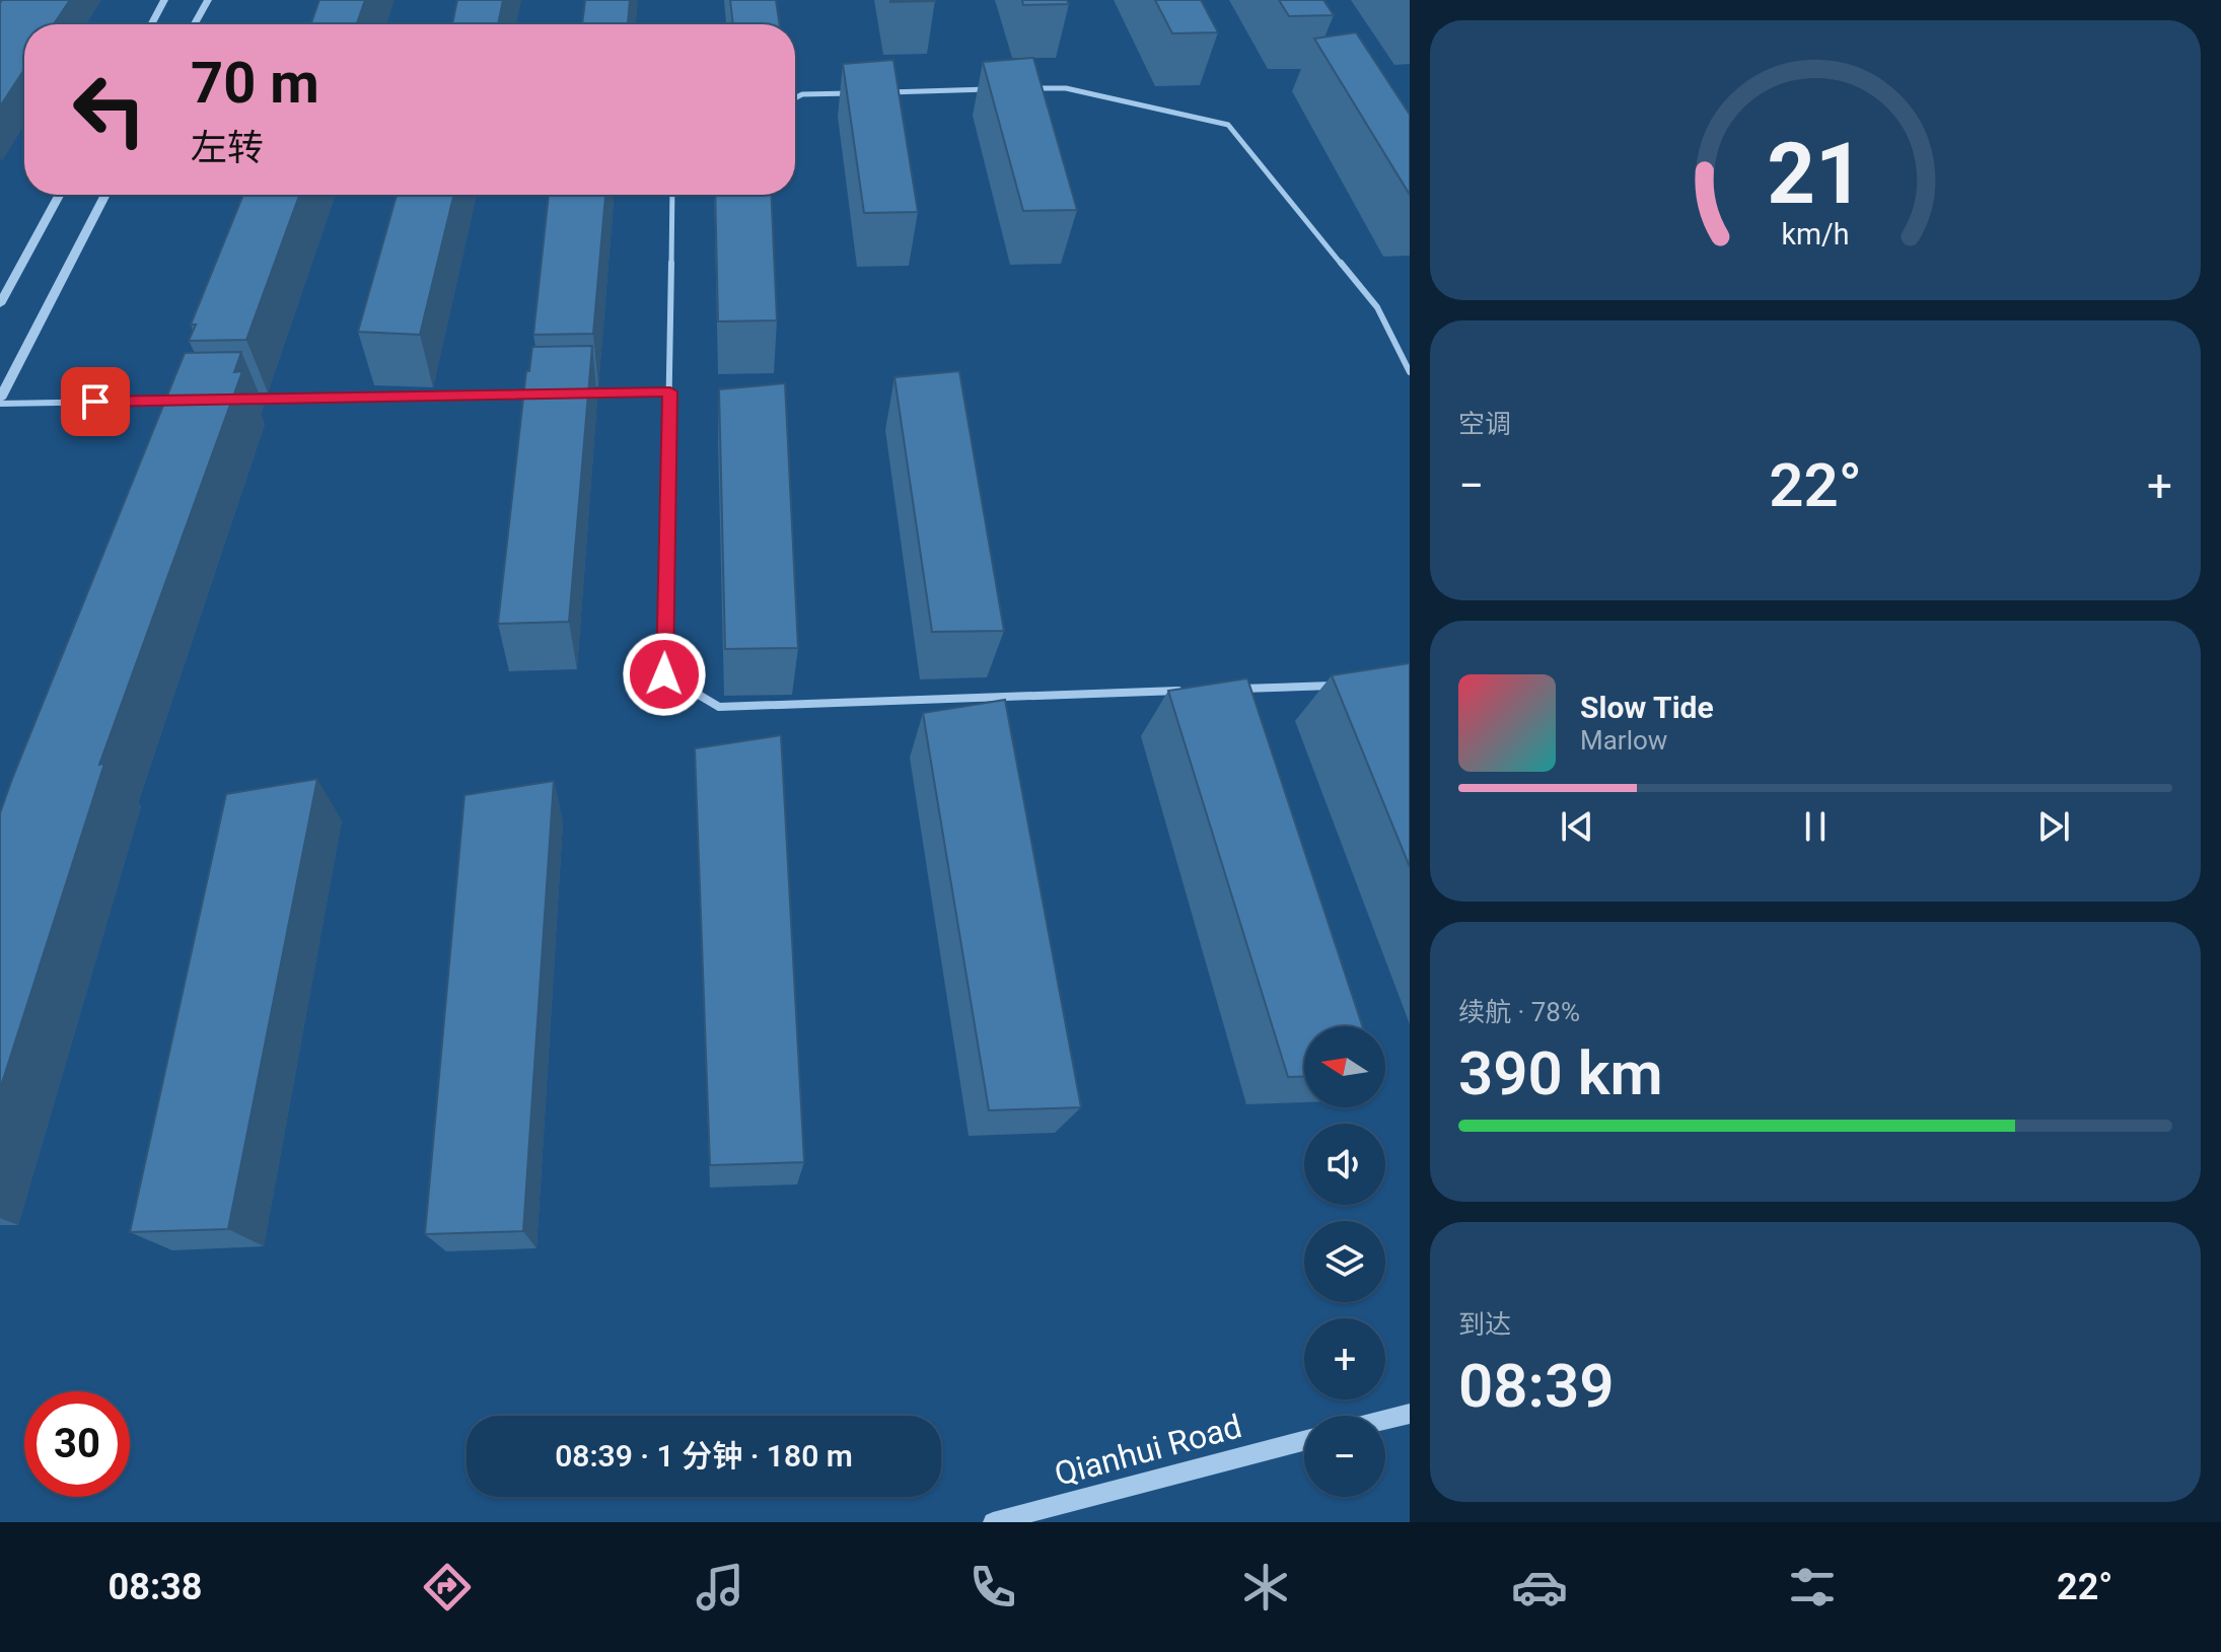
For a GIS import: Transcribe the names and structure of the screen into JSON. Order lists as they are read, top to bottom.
{
  "streets": {
    "street": ["Qianhui Road"]
  },
  "north": "left",
  "page": {
    "turn": ["70 m", "左转"],
    "tile": [
      "空调",
      ["续航 · 78%", "390 km"],
      ["到达", "08:39"]
    ],
    "heat": ["−", "22°", "+"],
    "song": ["Slow Tide", "Marlow"],
    "map_buttons": ["+", "−"],
    "limit": "30",
    "trip": "08:39 · 1 分钟 · 180 m",
    "tabs": ["08:38", "22°"],
    "gauge": ["21", "km/h"]
  }
}
